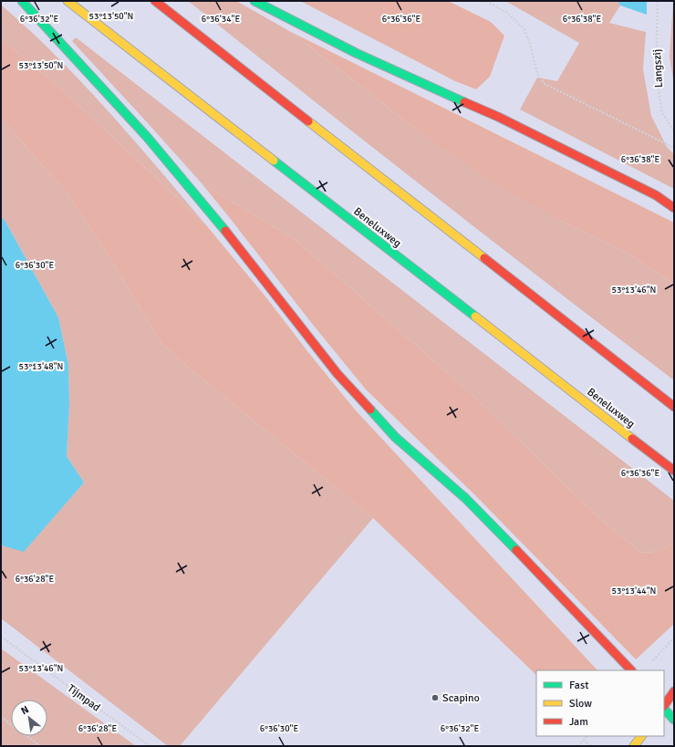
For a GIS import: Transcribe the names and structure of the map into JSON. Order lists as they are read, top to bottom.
{
  "streets": {
    "main road": ["Beneluxweg"],
    "path": ["Langszij", "Tijmpad"]
  },
  "places": ["Scapino"],
  "legend": ["Fast", "Slow", "Jam"],
  "north": "top left",
  "coordinates": [
    "53°13'50\"N",
    "6°36'32\"E",
    "6°36'34\"E",
    "6°36'36\"E",
    "6°36'38\"E",
    "6°36'30\"E",
    "53°13'46\"N",
    "53°13'48\"N",
    "6°36'28\"E",
    "53°13'44\"N"
  ]
}
